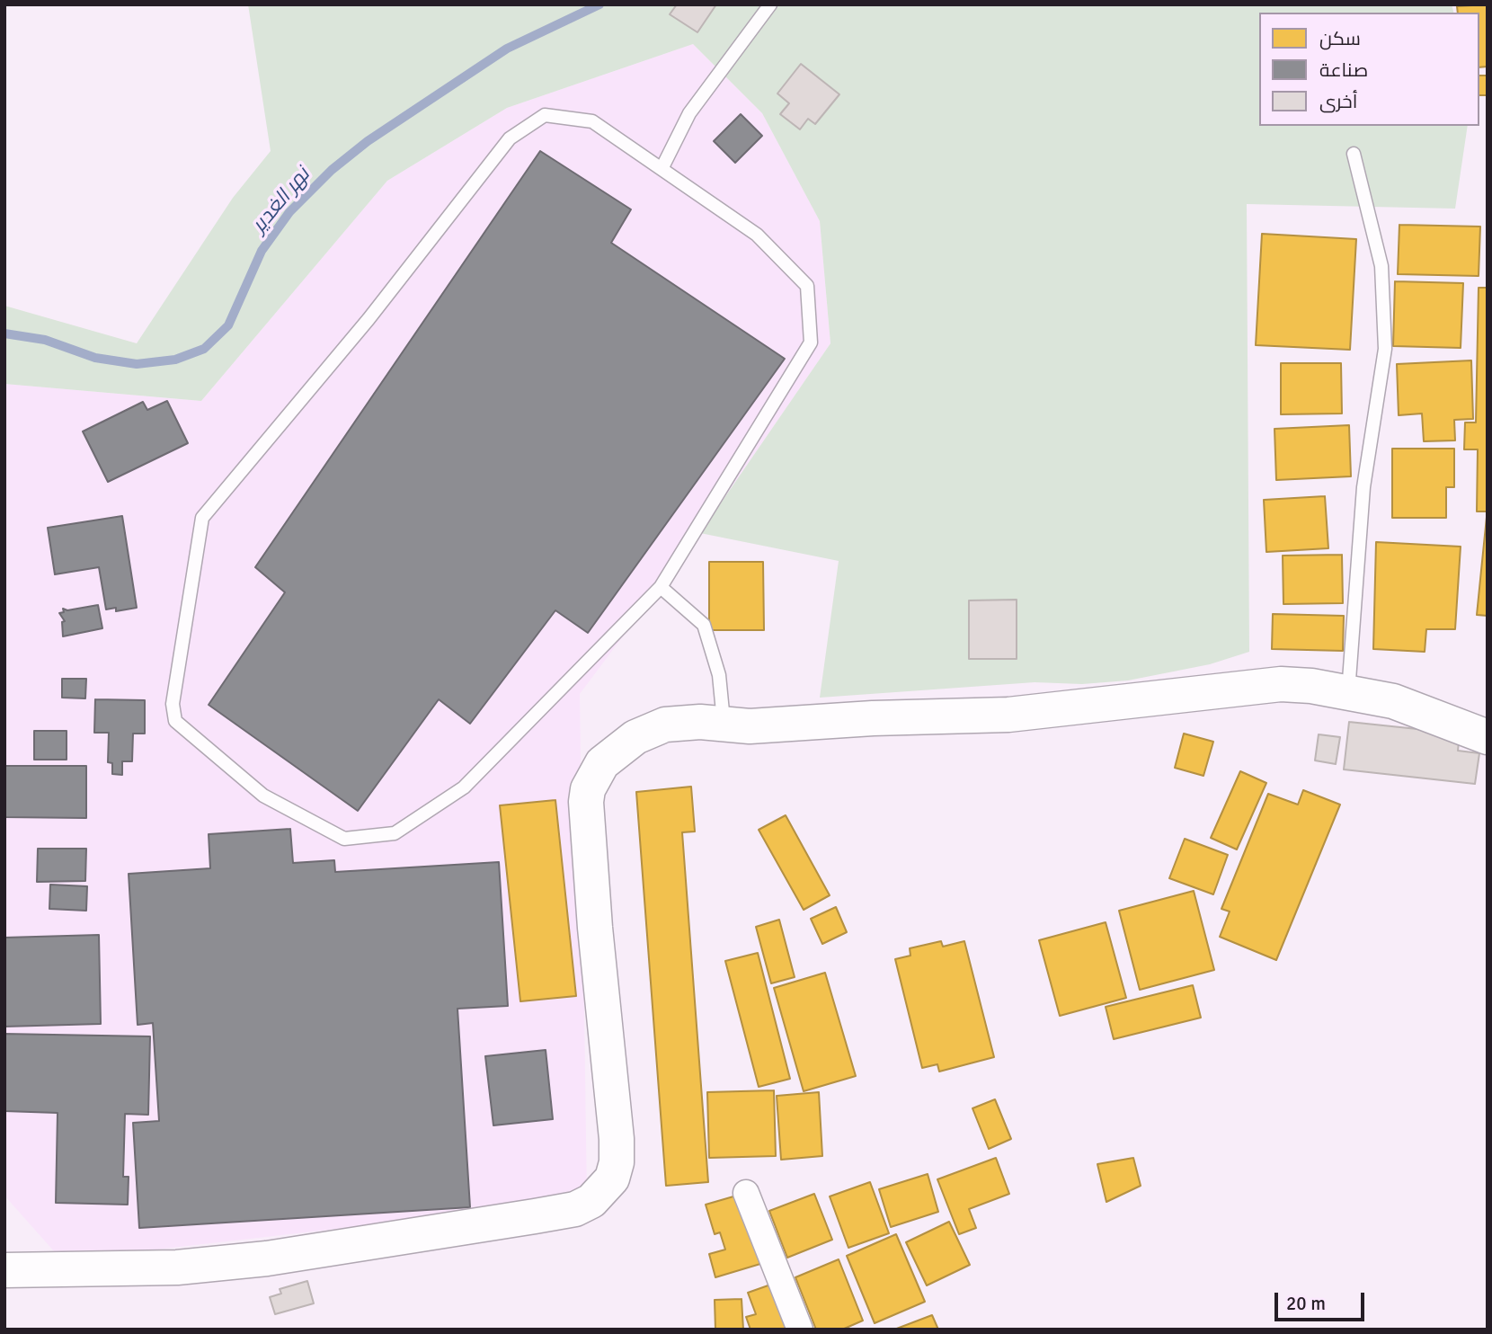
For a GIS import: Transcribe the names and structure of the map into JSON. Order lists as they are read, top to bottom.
{
  "water": ["نهر الغدير"],
  "legend": ["سكن", "صناعة", "أخرى"],
  "scale_bar": "20 m"
}
